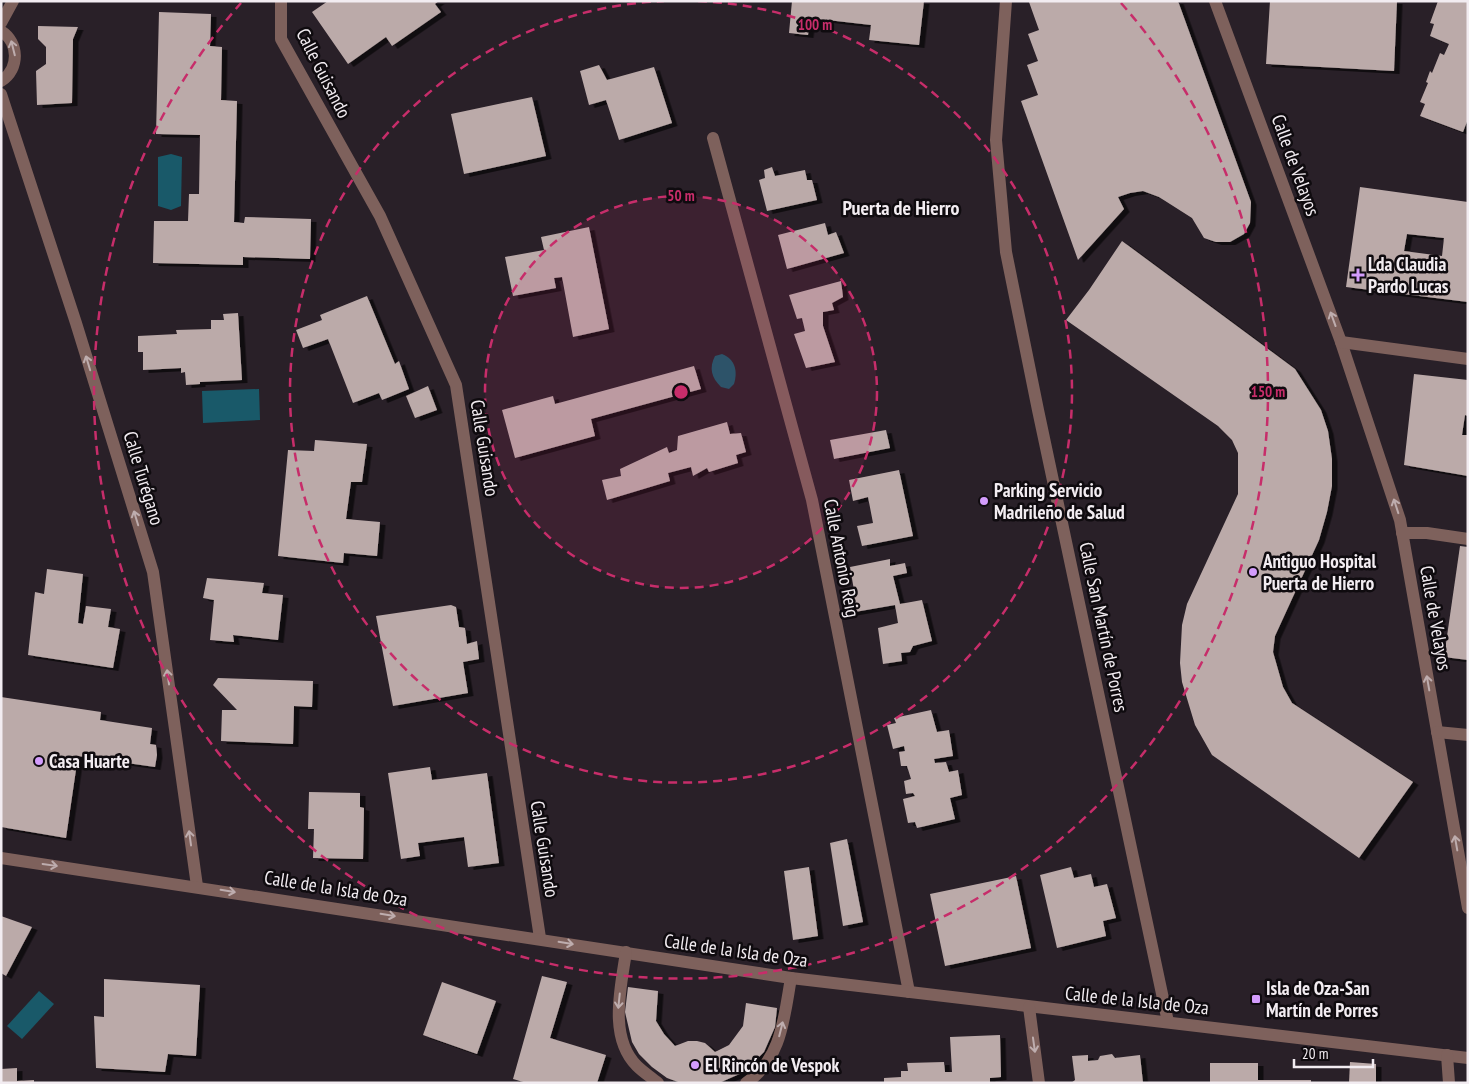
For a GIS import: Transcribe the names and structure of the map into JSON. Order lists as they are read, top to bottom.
{
  "streets": {
    "street": [
      "Calle Guisando",
      "Calle de Velayos",
      "Calle Turégano",
      "Calle Antonio Reig",
      "Calle San Martín de Porres",
      "Calle de la Isla de Oza"
    ]
  },
  "crossings": [
    ["Calle Guisando", "Calle de la Isla de Oza"],
    ["Calle Turégano", "Calle de la Isla de Oza"],
    ["Calle Antonio Reig", "Calle de la Isla de Oza"],
    ["Calle San Martín de Porres", "Calle de la Isla de Oza"]
  ],
  "one_way": ["Calle de Velayos", "Calle Turégano", "Calle de la Isla de Oza"],
  "districts": ["Puerta de Hierro"],
  "places": {
    "health": ["Lda Claudia Pardo Lucas"],
    "other": [
      "Parking Servicio Madrileño de Salud",
      "Antiguo Hospital Puerta de Hierro",
      "Casa Huarte",
      "El Rincón de Vespok"
    ],
    "transit": ["Isla de Oza-San Martín de Porres"]
  },
  "scale_bar": "20 m",
  "rings": ["100 m", "50 m", "150 m"]
}
